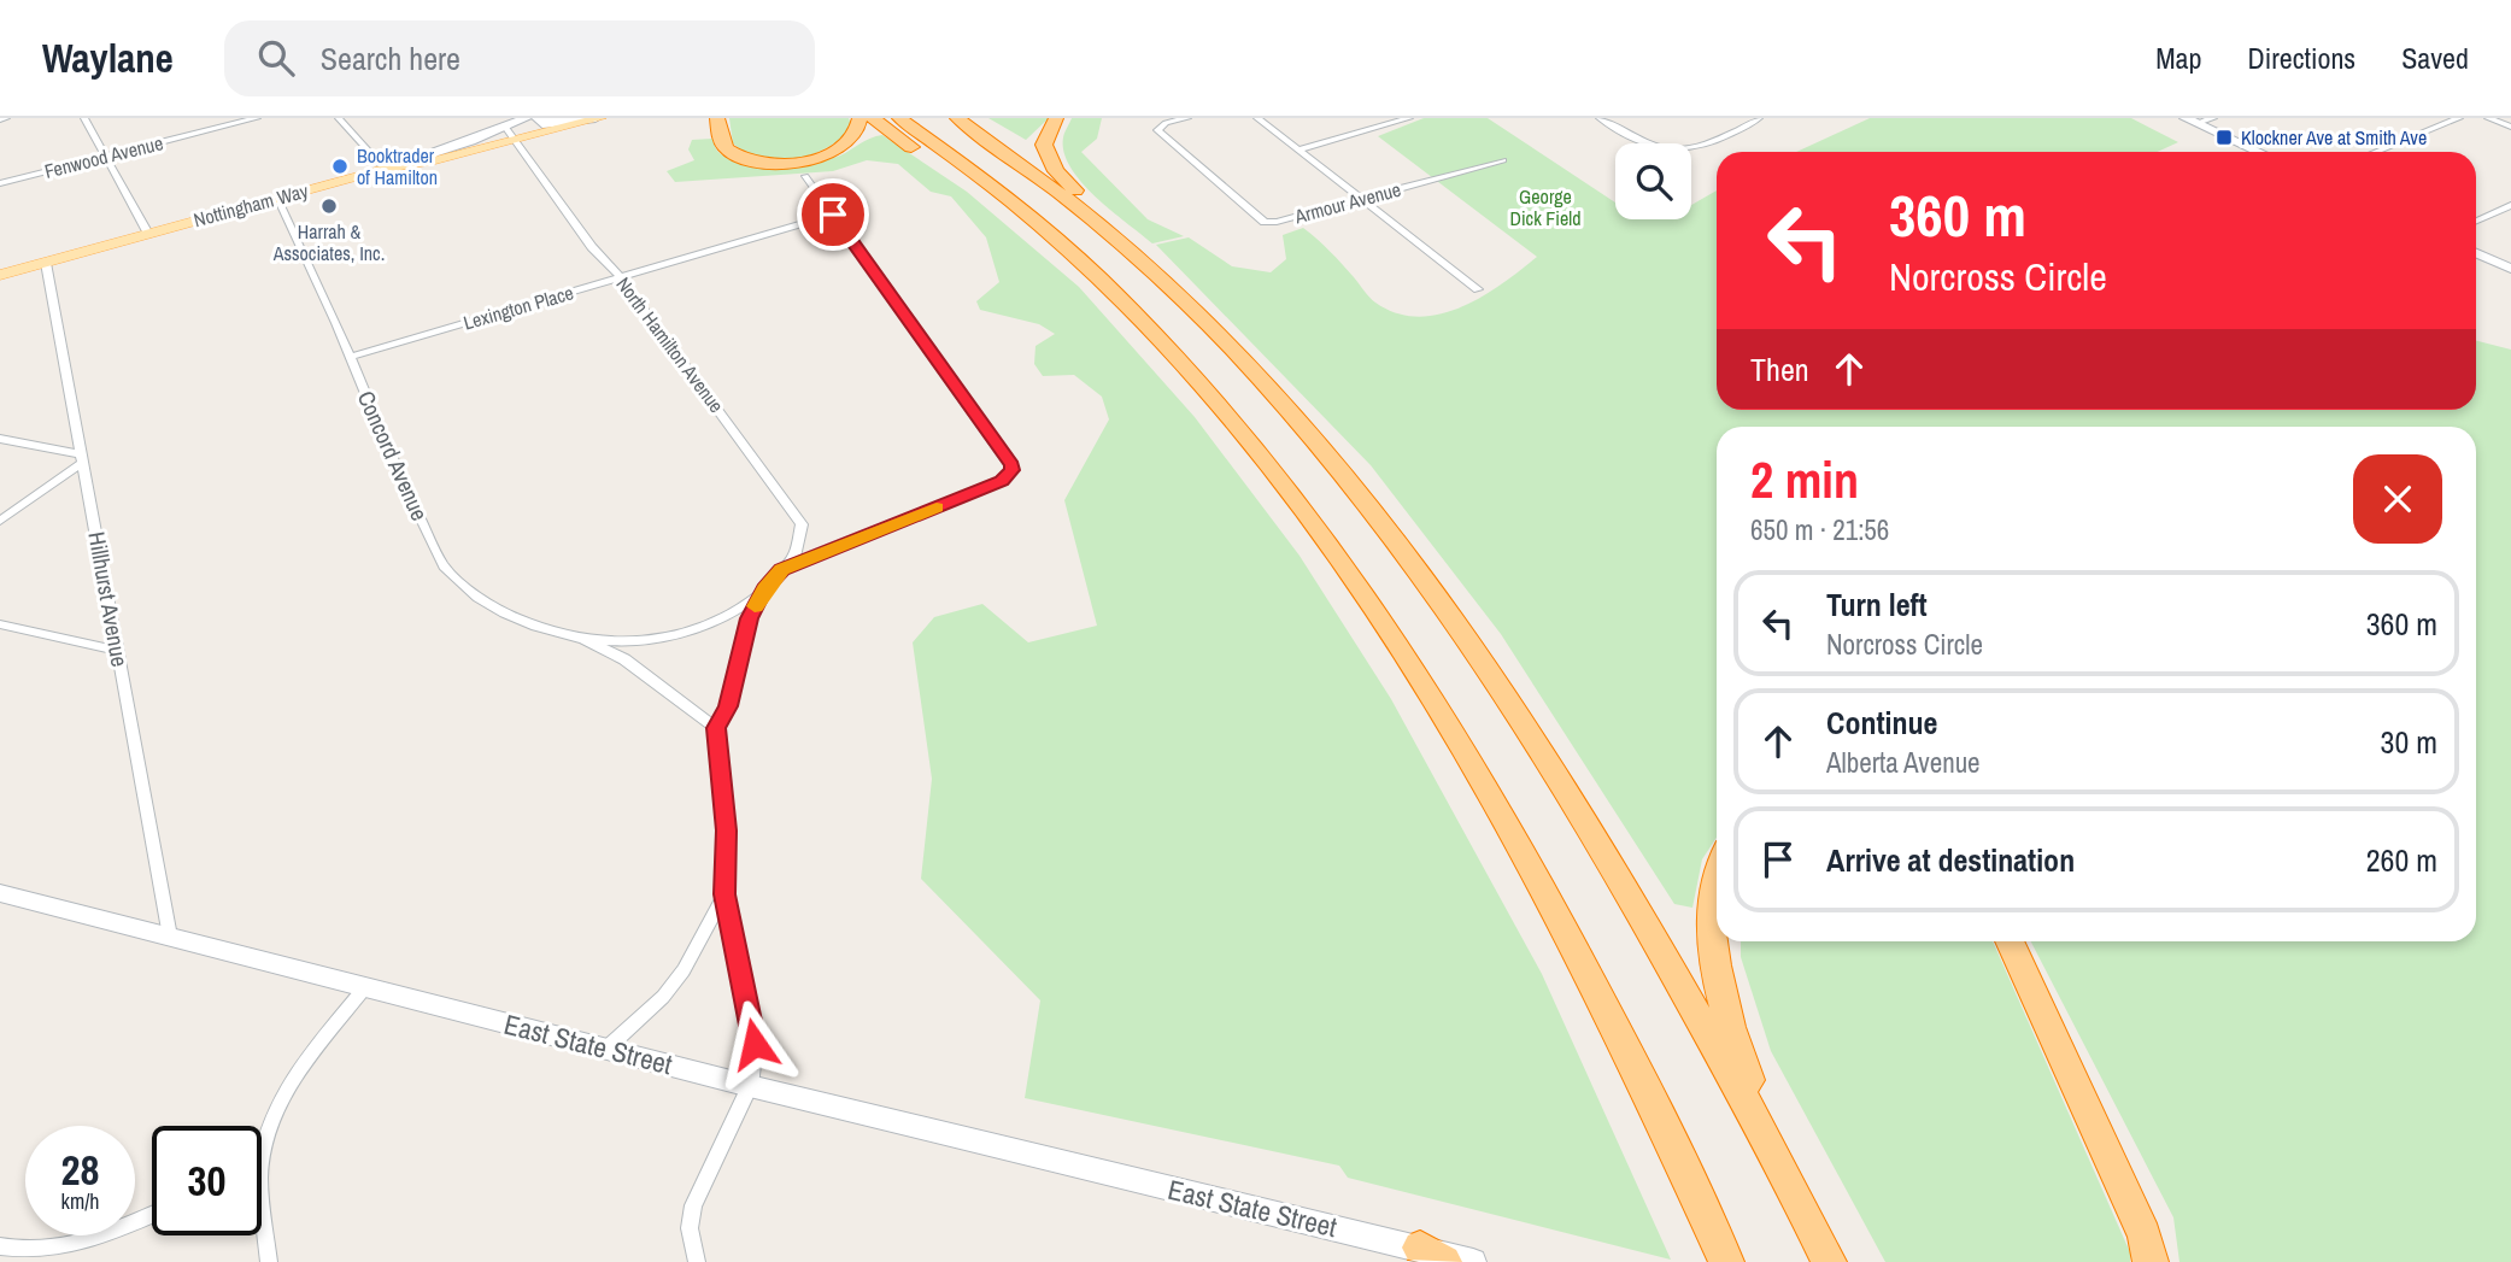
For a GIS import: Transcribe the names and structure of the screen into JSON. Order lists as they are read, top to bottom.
{
  "streets": {
    "main road": ["Nottingham Way"],
    "street": [
      "Fenwood Avenue",
      "Armour Avenue",
      "Lexington Place",
      "North Hamilton Avenue",
      "Concord Avenue",
      "Hillhurst Avenue",
      "East State Street"
    ]
  },
  "crossings": [
    ["Nottingham Way", "North Hamilton Avenue"],
    ["Nottingham Way", "Concord Avenue"],
    ["Nottingham Way", "Hillhurst Avenue"],
    ["Lexington Place", "North Hamilton Avenue"],
    ["Lexington Place", "Concord Avenue"],
    ["North Hamilton Avenue", "Concord Avenue"],
    ["Hillhurst Avenue", "East State Street"]
  ],
  "parks": ["George Dick Field"],
  "places": {
    "transit": ["Klockner Ave at Smith Ave"],
    "other": ["Booktrader of Hamilton", "Harrah & Associates, Inc."]
  },
  "page": {
    "header": "Waylane",
    "search": "Search here",
    "nav": ["Map", "Directions", "Saved"],
    "turn": ["360 m", "Norcross Circle"],
    "then": "Then",
    "heading": ["2 min", "650 m · 21:56"],
    "list": [
      {
        "name": "Turn left",
        "note": "Norcross Circle",
        "value": "360 m"
      },
      {
        "name": "Continue",
        "note": "Alberta Avenue",
        "value": "30 m"
      },
      {
        "name": "Arrive at destination",
        "value": "260 m"
      }
    ],
    "speed": "28 km/h",
    "limit": "30"
  }
}
